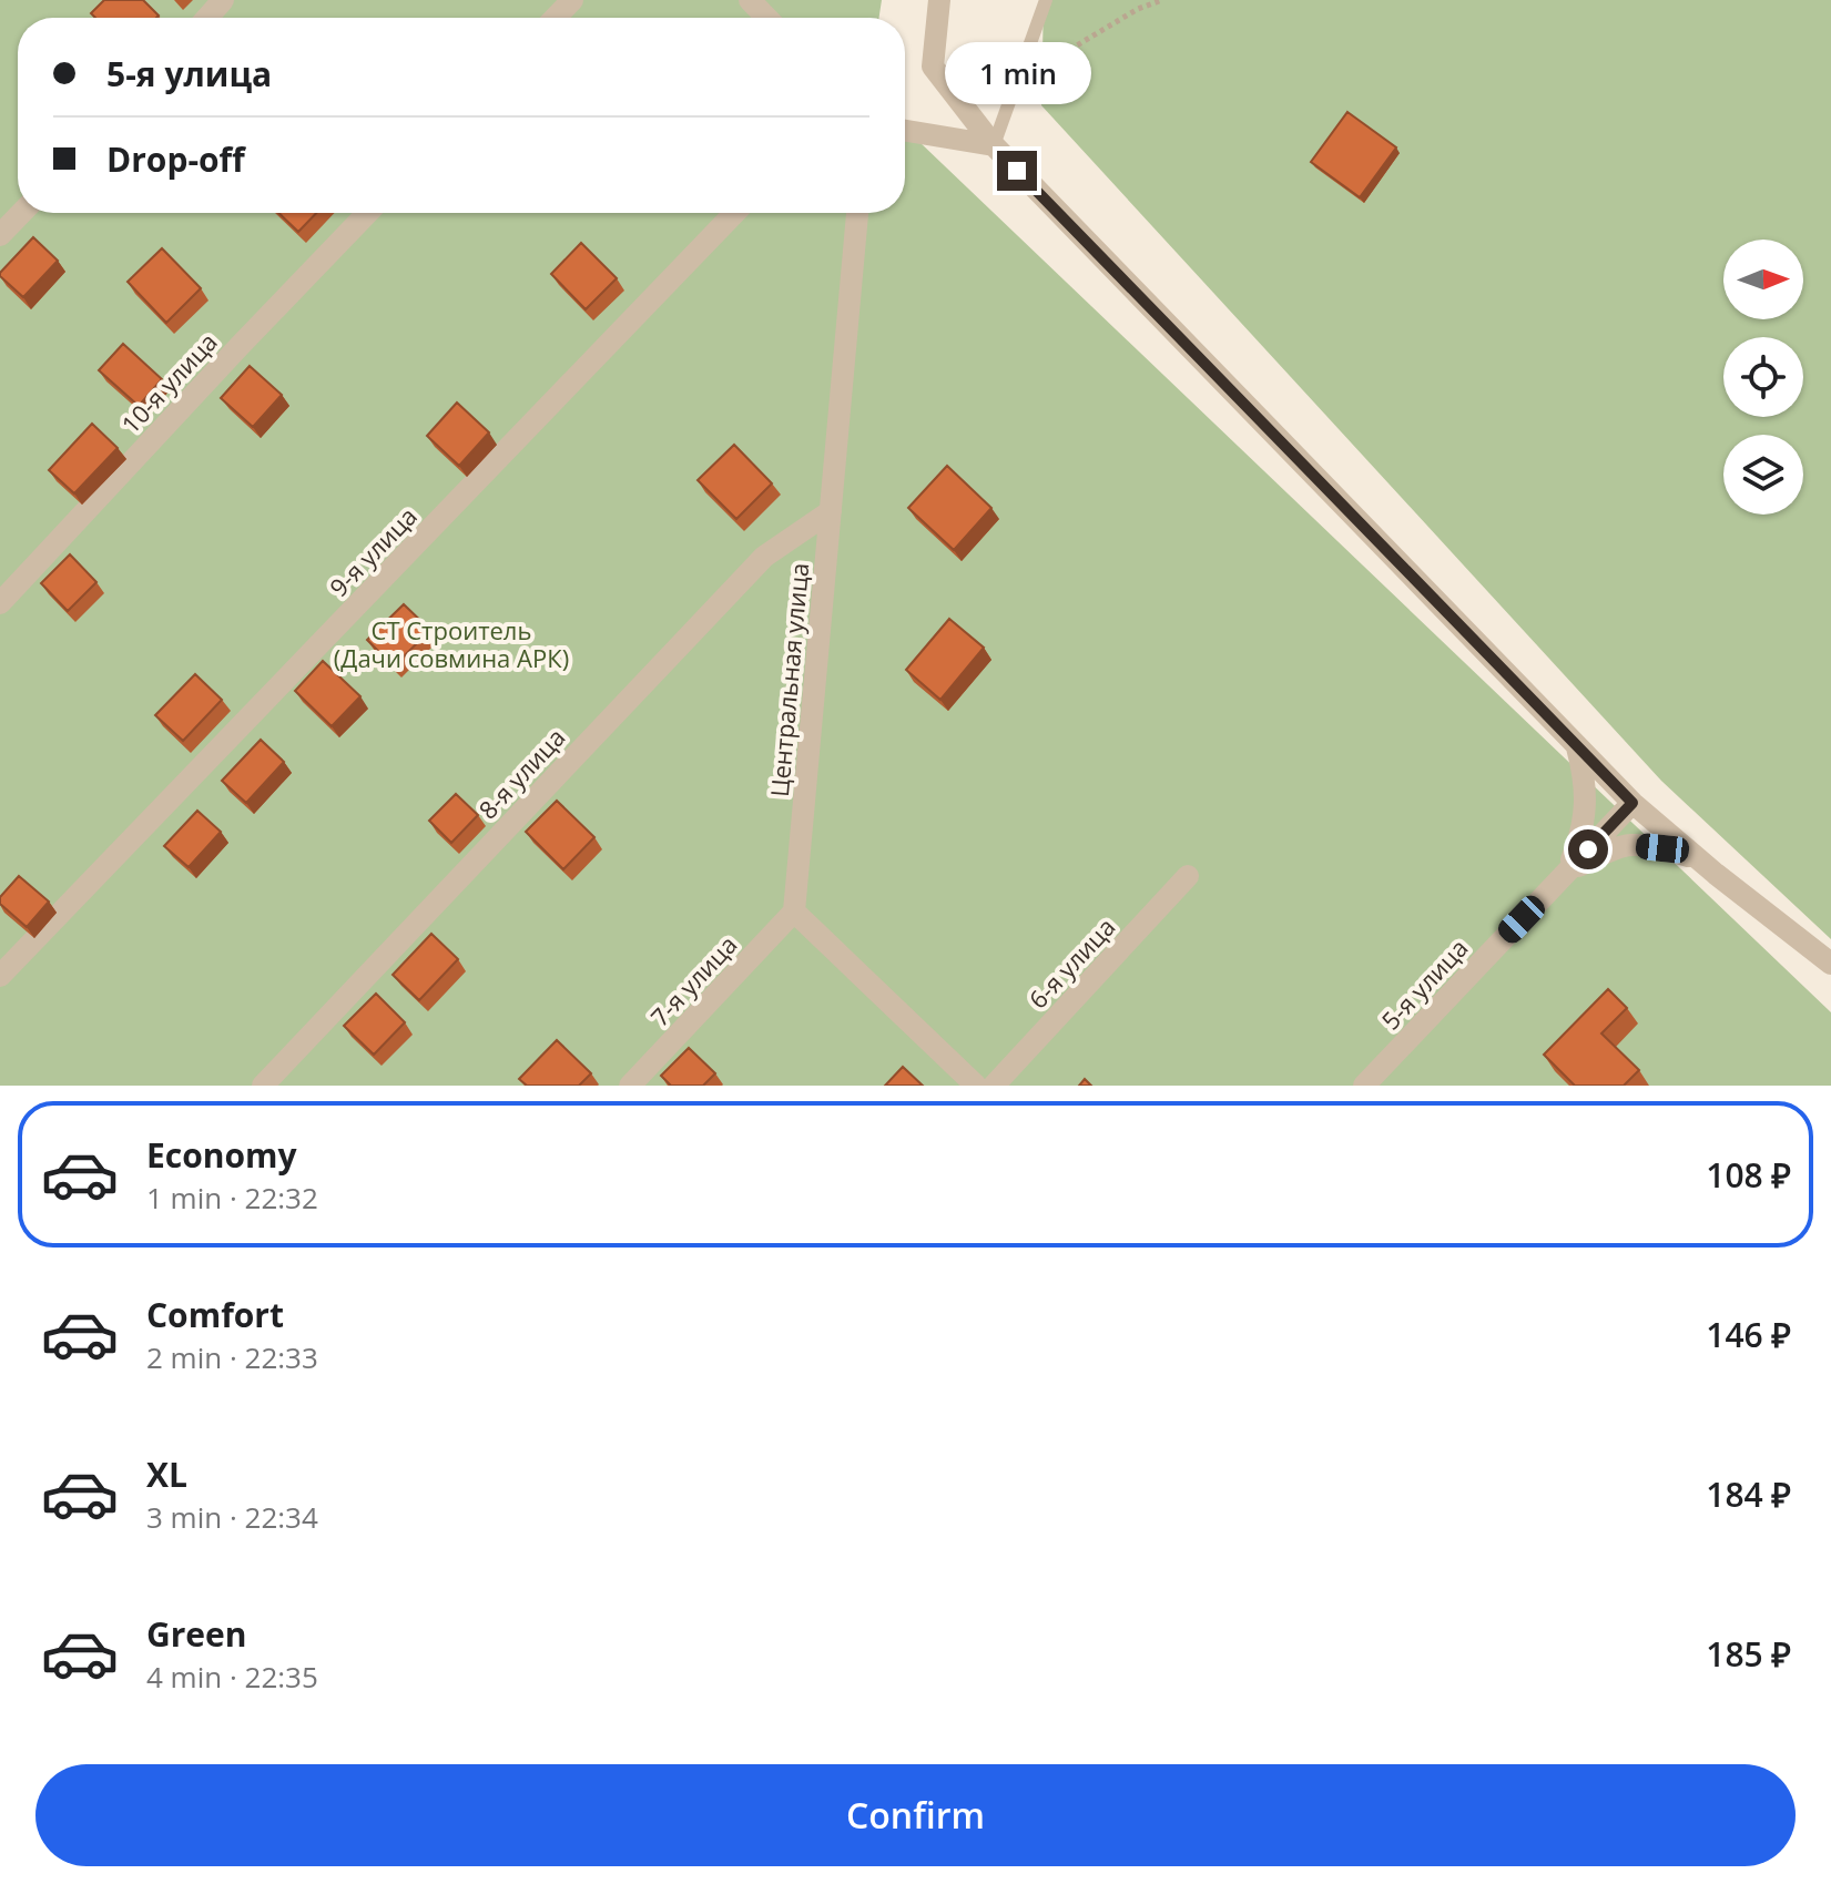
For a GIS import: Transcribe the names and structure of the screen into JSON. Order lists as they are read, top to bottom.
{
  "streets": {
    "street": [
      "10-я улица",
      "9-я улица",
      "Центральная улица",
      "8-я улица",
      "6-я улица",
      "7-я улица",
      "5-я улица"
    ]
  },
  "crossings": [
    ["Центральная улица", "8-я улица"],
    ["Центральная улица", "7-я улица"]
  ],
  "parks": ["СТ Строитель (Дачи совмина АРК)"],
  "north": "right",
  "page": {
    "banner": ["5-я улица", "Drop-off"],
    "bubble": "1 min",
    "list": [
      {
        "name": "Economy",
        "note": "1 min · 22:32",
        "value": "108 ₽"
      },
      {
        "name": "Comfort",
        "note": "2 min · 22:33",
        "value": "146 ₽"
      },
      {
        "name": "XL",
        "note": "3 min · 22:34",
        "value": "184 ₽"
      },
      {
        "name": "Green",
        "note": "4 min · 22:35",
        "value": "185 ₽"
      }
    ],
    "buttons": "Confirm"
  }
}
